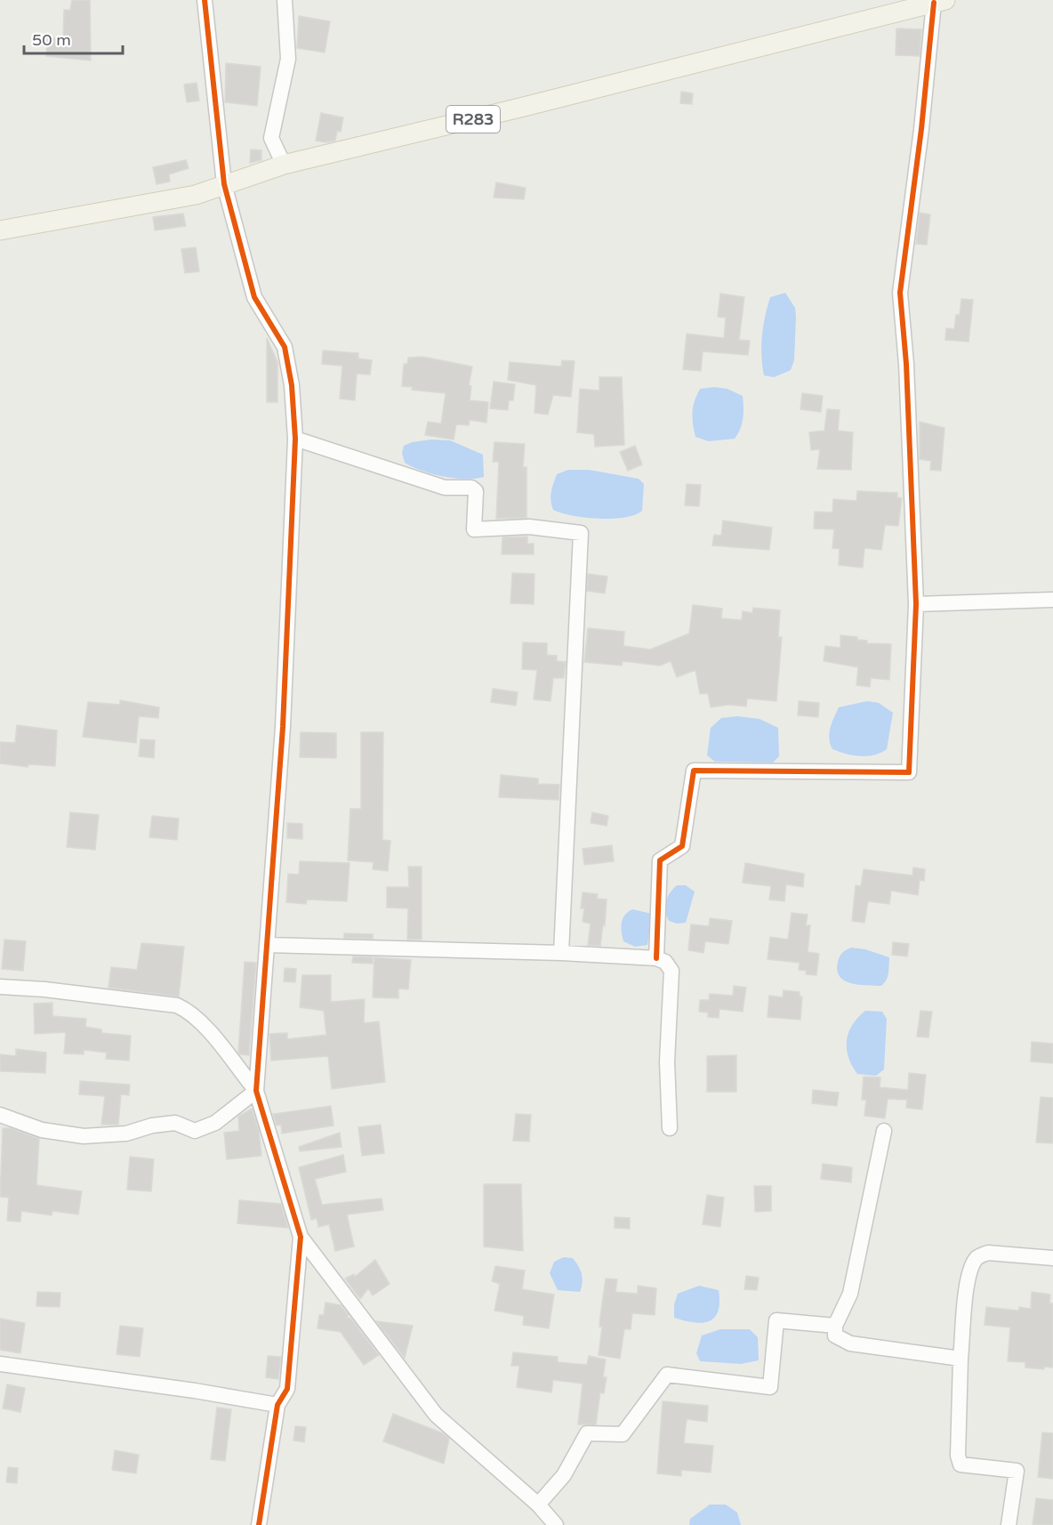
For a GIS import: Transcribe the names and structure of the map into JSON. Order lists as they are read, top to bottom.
{
  "streets": {
    "main road": ["R283"]
  },
  "scale_bar": "50 m"
}
